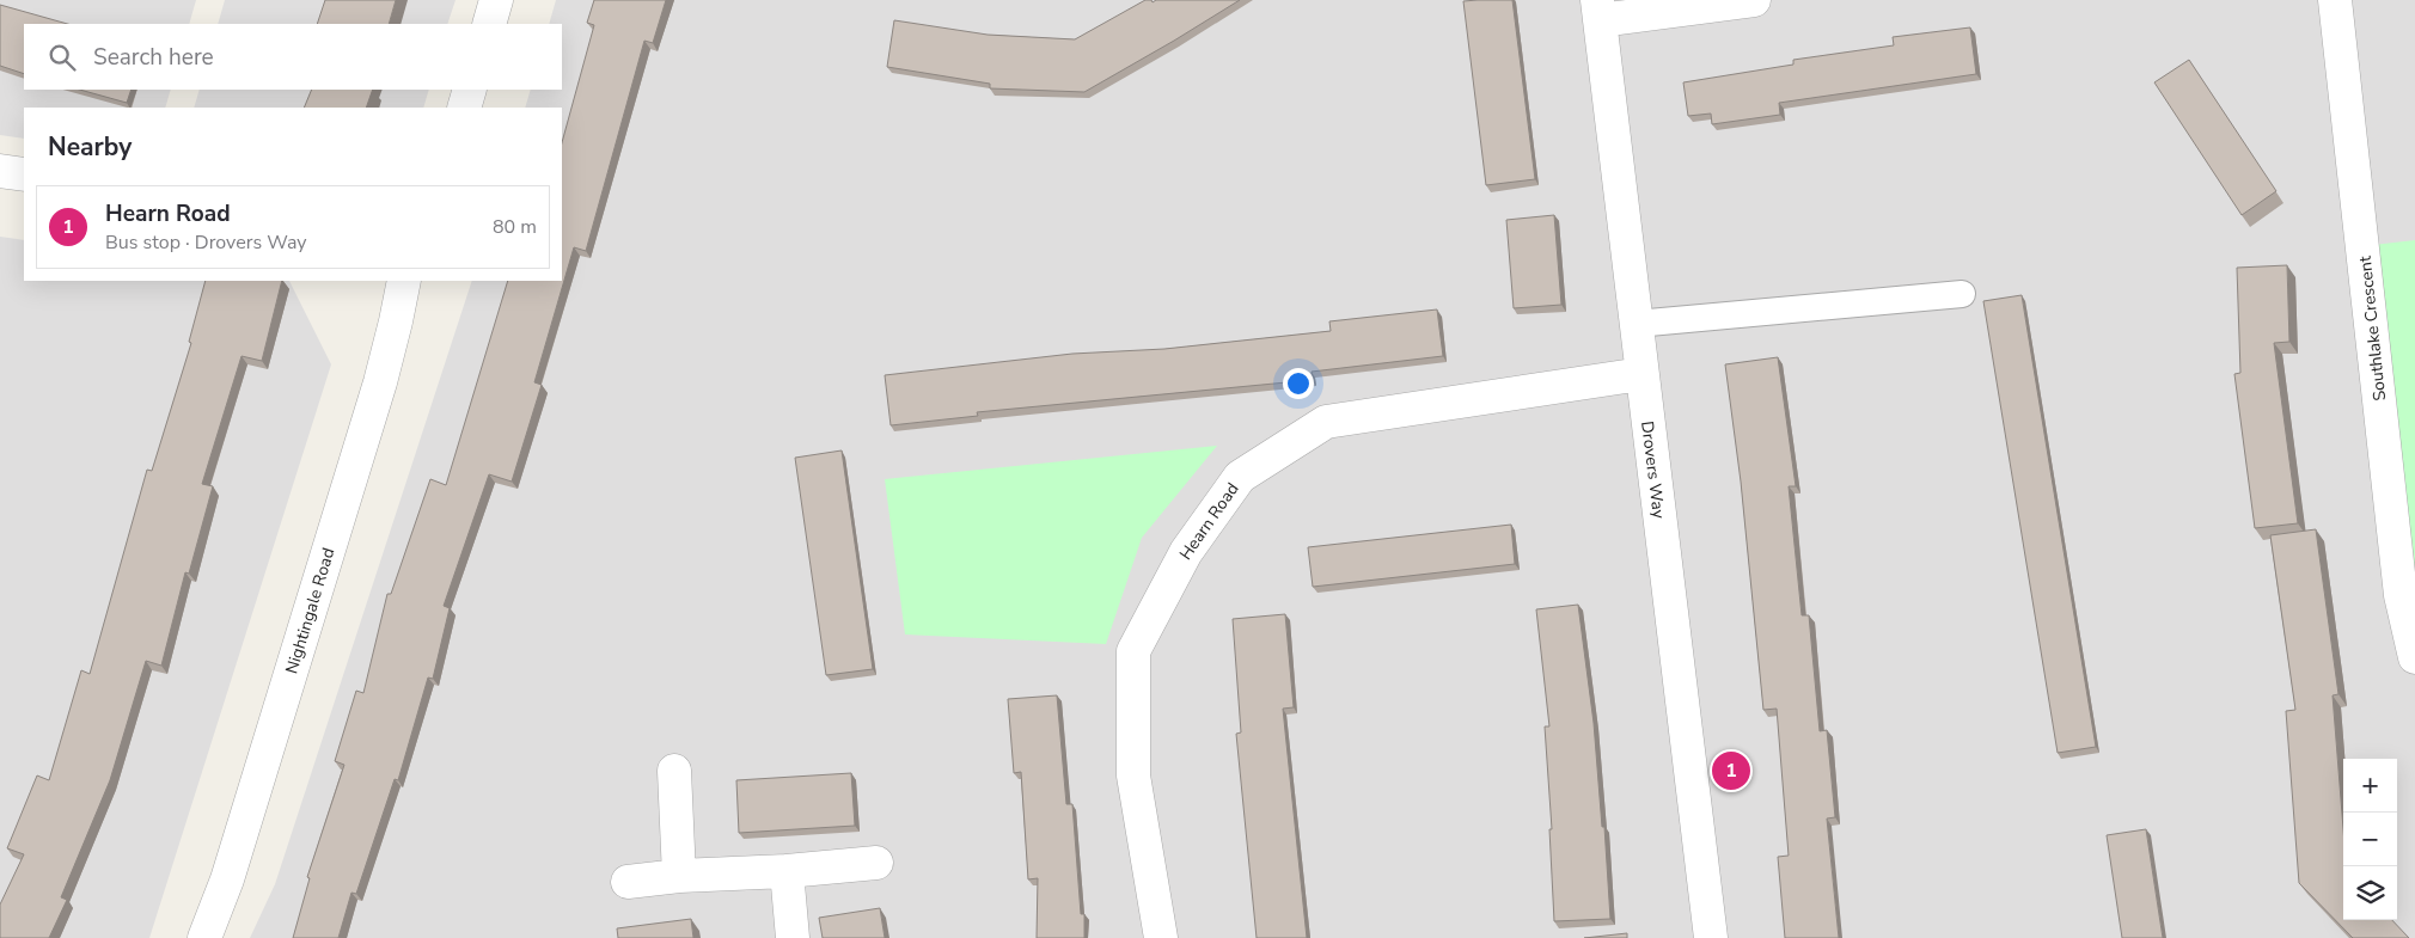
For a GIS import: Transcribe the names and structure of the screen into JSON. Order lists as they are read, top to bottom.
{
  "streets": {
    "street": [
      "Southlake Crescent",
      "Drovers Way",
      "Hearn Road",
      "Nightingale Road"
    ]
  },
  "crossings": [
    ["Drovers Way", "Hearn Road"]
  ],
  "page": {
    "search": "Search here",
    "heading": "Nearby",
    "list": [
      {
        "mark": "1",
        "name": "Hearn Road",
        "note": "Bus stop · Drovers Way",
        "value": "80 m"
      }
    ],
    "pins": "1",
    "map_buttons": ["+", "−"]
  }
}
